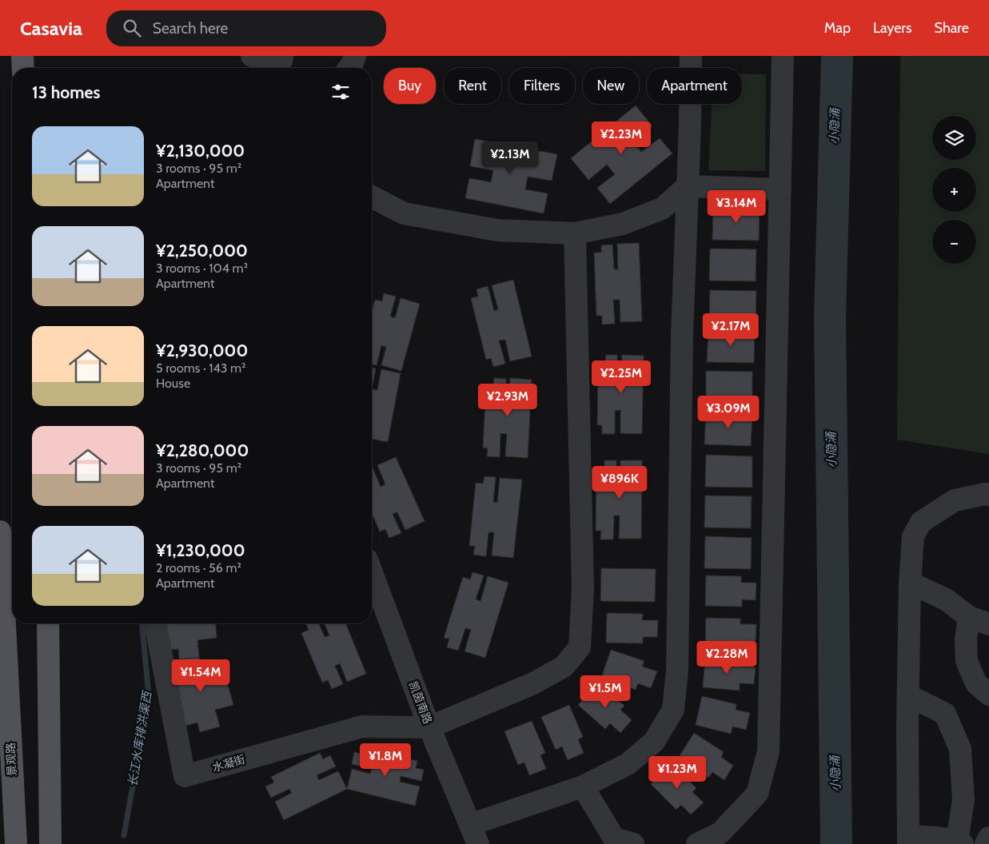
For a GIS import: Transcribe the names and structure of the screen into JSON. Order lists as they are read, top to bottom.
{
  "streets": {
    "main road": ["景观路"],
    "street": ["凯茵南路", "水凝街"]
  },
  "crossings": [
    ["凯茵南路", "水凝街"]
  ],
  "water": ["小隐涌", "长江水库排洪渠西"],
  "page": {
    "header": "Casavia",
    "search": "Search here",
    "nav": ["Map", "Layers", "Share"],
    "chip": [
      "Buy",
      "Rent",
      "Filters",
      "New",
      "Apartment"
    ],
    "heading": "13 homes",
    "map_buttons": ["+", "−"],
    "list": [
      {
        "name": "¥2,130,000",
        "note": "3 rooms · 95 m² · Apartment"
      },
      {
        "name": "¥2,250,000",
        "note": "3 rooms · 104 m² · Apartment"
      },
      {
        "name": "¥2,930,000",
        "note": "5 rooms · 143 m² · House"
      },
      {
        "name": "¥2,280,000",
        "note": "3 rooms · 95 m² · Apartment"
      },
      {
        "name": "¥1,230,000",
        "note": "2 rooms · 56 m² · Apartment"
      }
    ],
    "price": [
      "¥2.23M",
      "¥2.13M",
      "¥3.14M",
      "¥2.17M",
      "¥2.25M",
      "¥2.93M",
      "¥3.09M",
      "¥896K",
      "¥2.28M",
      "¥1.54M",
      "¥1.5M",
      "¥1.8M",
      "¥1.23M"
    ]
  }
}
